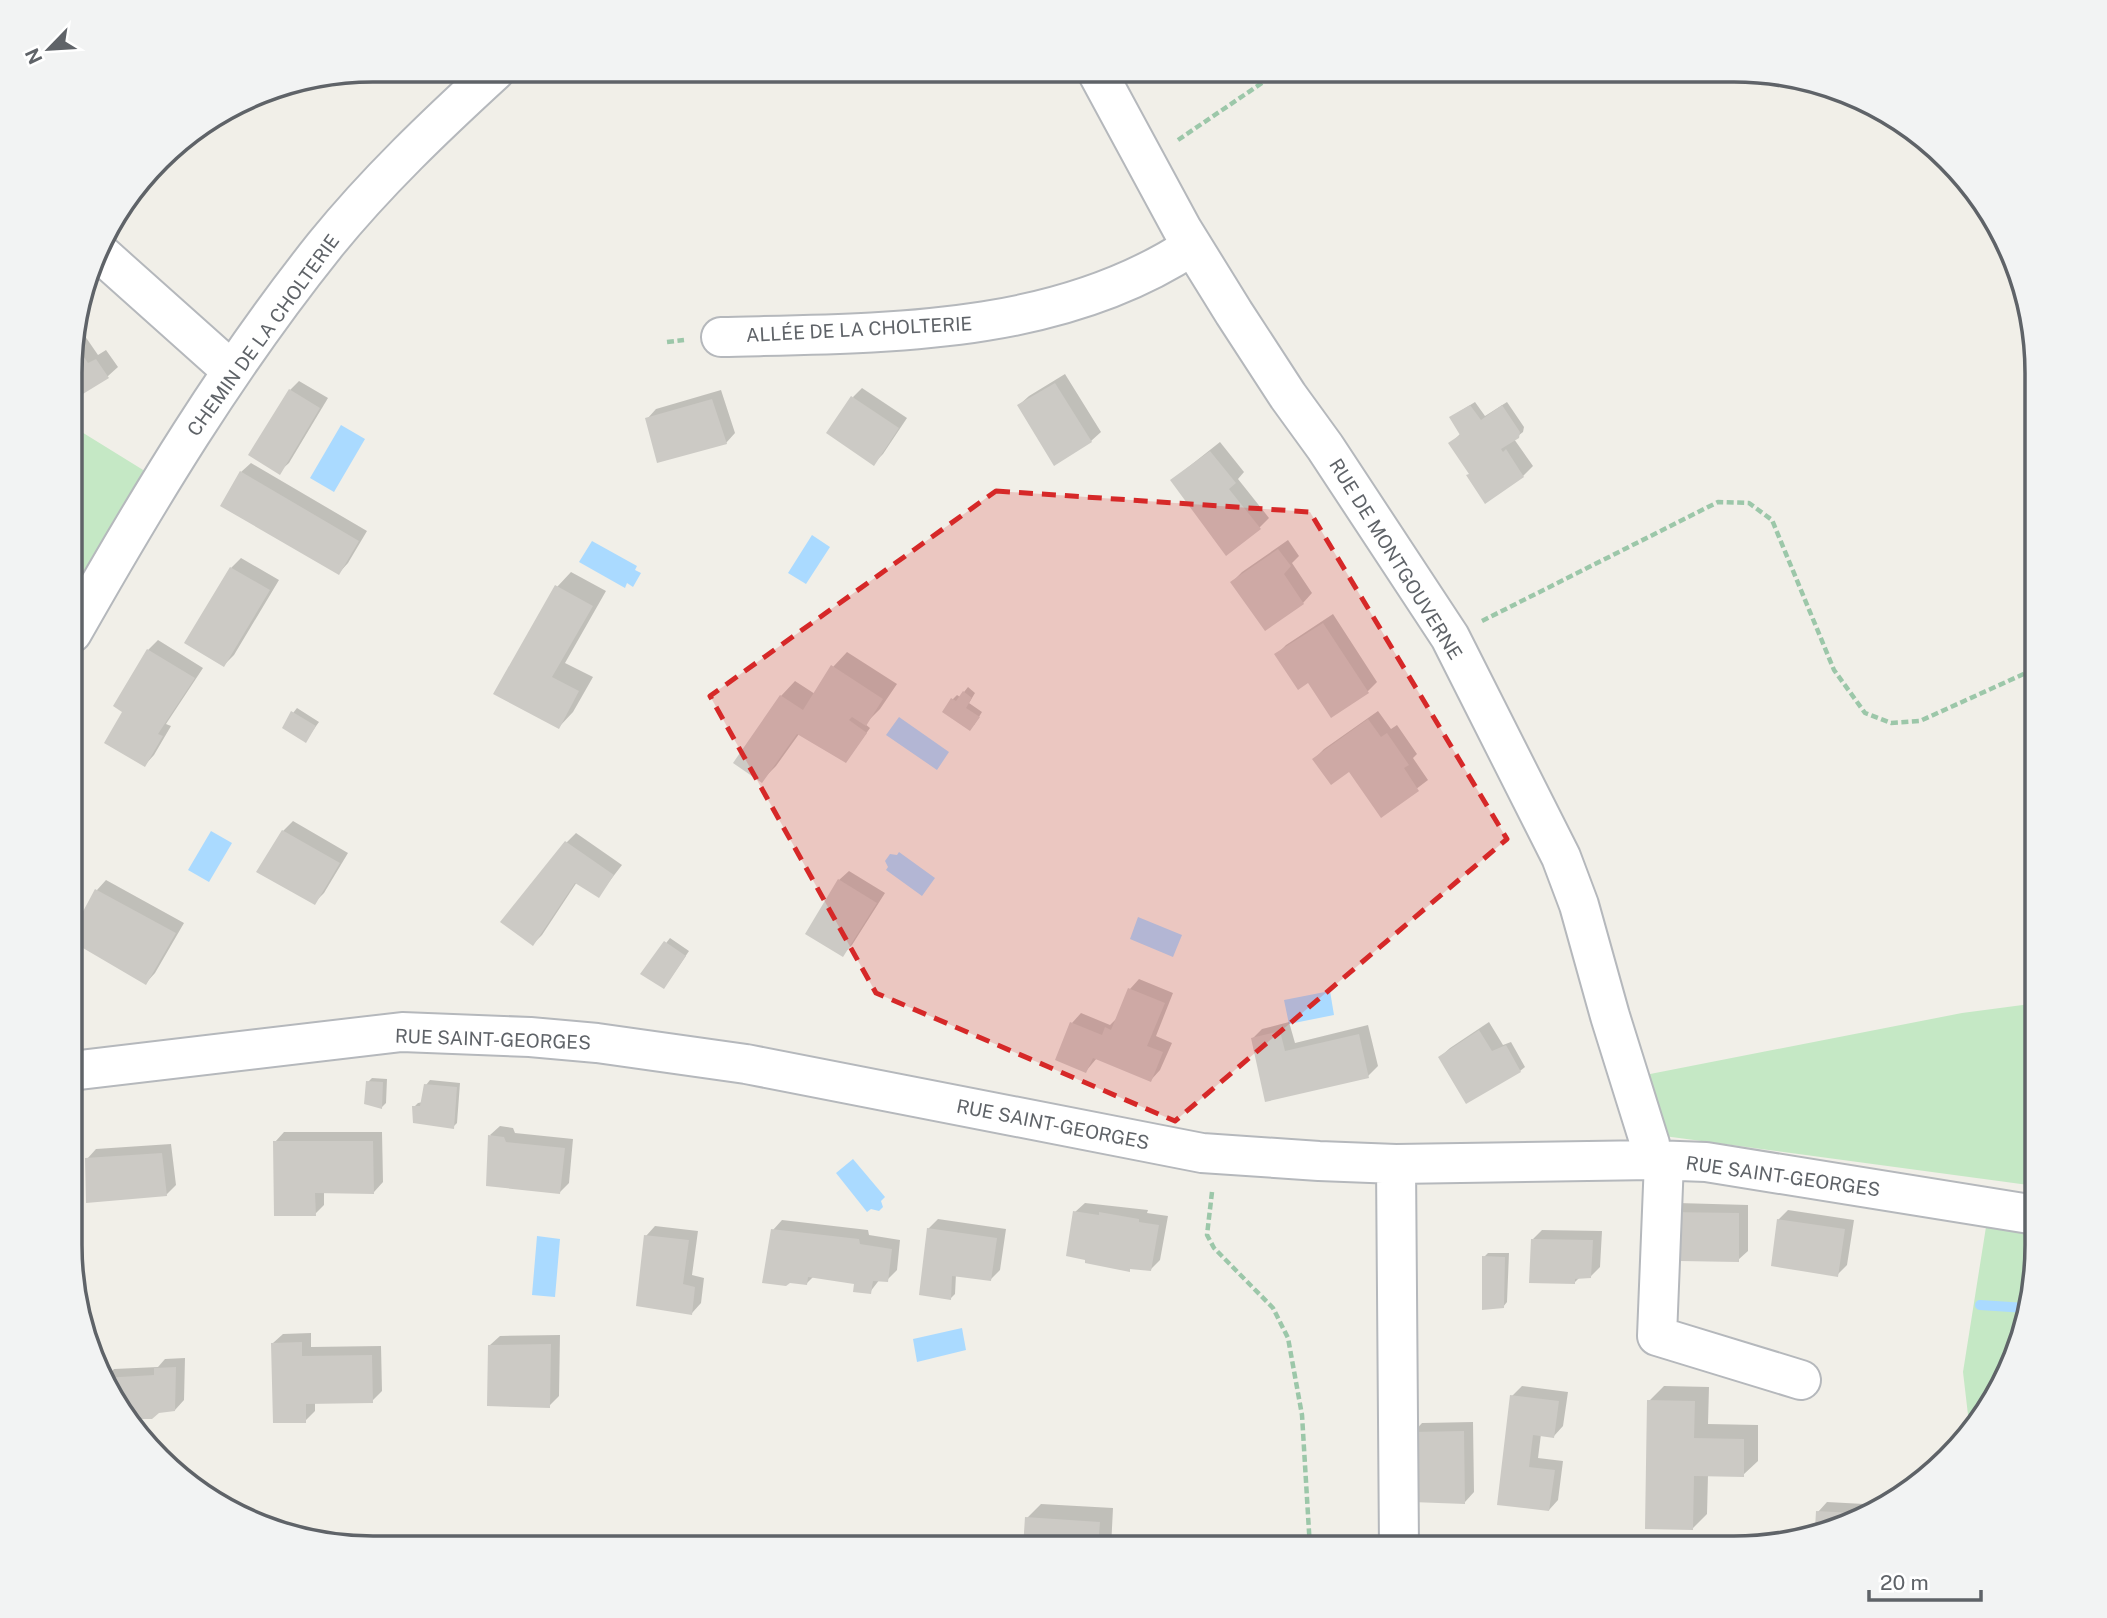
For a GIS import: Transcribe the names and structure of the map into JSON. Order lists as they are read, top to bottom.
{
  "streets": {
    "street": [
      "ALLÉE DE LA CHOLTERIE",
      "CHEMIN DE LA CHOLTERIE",
      "RUE DE MONTGOUVERNE",
      "RUE SAINT-GEORGES"
    ]
  },
  "crossings": [
    ["ALLÉE DE LA CHOLTERIE", "RUE DE MONTGOUVERNE"],
    ["RUE DE MONTGOUVERNE", "RUE SAINT-GEORGES"]
  ],
  "scale_bar": "20 m",
  "north": "bottom left"
}
